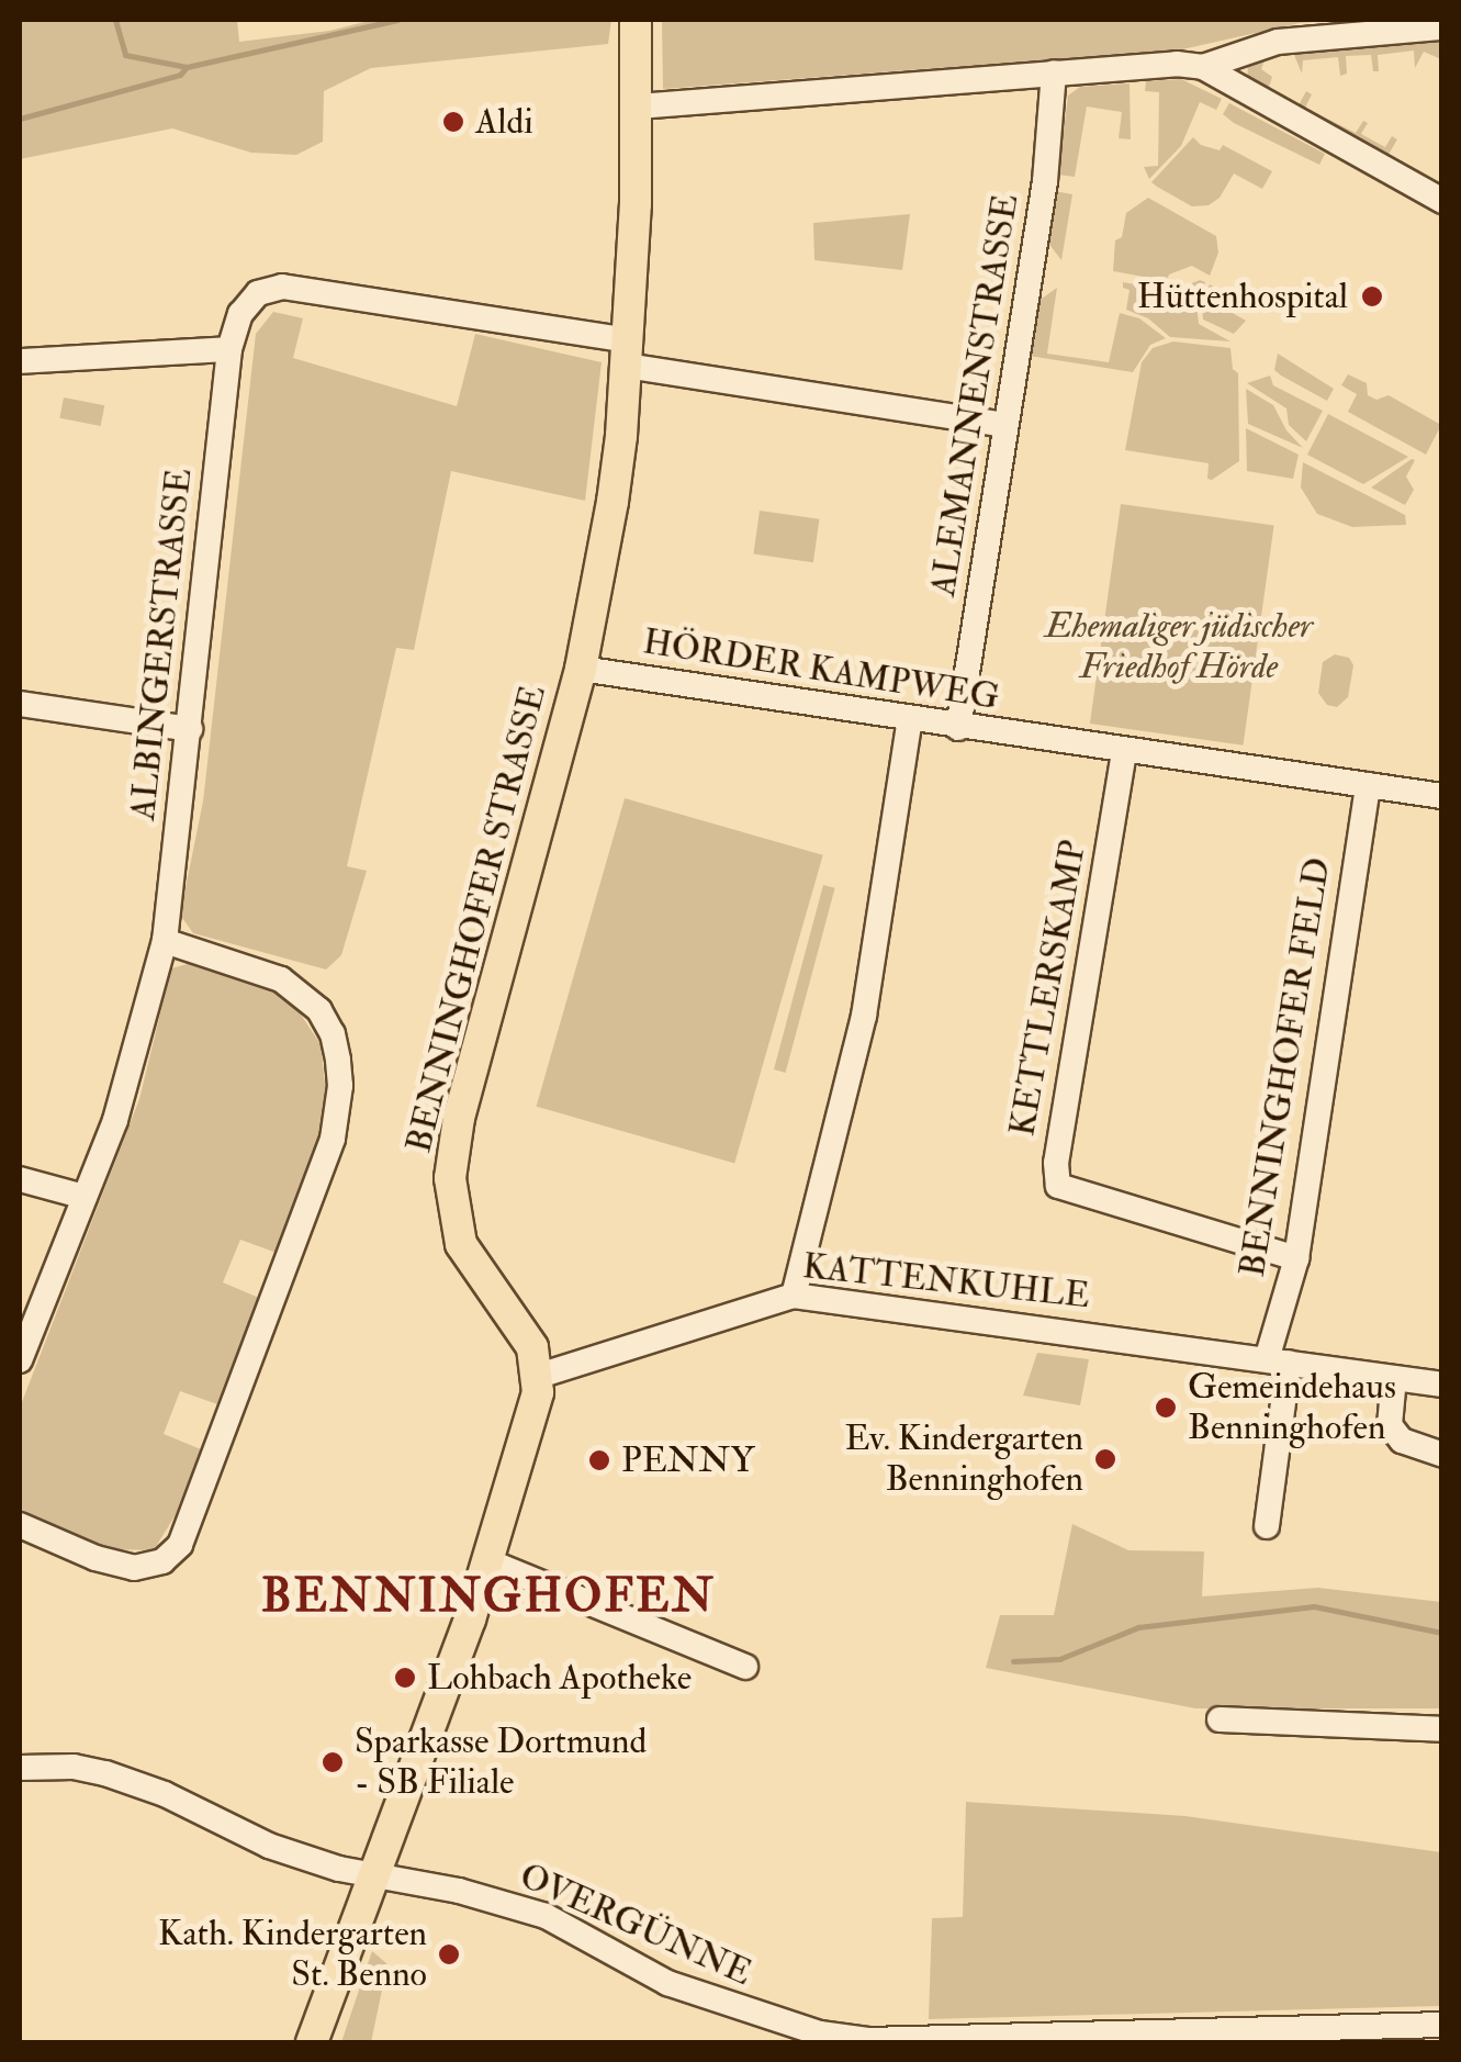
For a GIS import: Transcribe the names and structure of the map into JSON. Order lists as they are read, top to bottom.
{
  "streets": {
    "main road": ["BENNINGHOFER STRASSE"],
    "street": [
      "ALEMANNENSTRASSE",
      "ALBINGERSTRASSE",
      "HÖRDER KAMPWEG",
      "KETTLERSKAMP",
      "BENNINGHOFER FELD",
      "KATTENKUHLE",
      "OVERGÜNNE"
    ]
  },
  "crossings": [
    ["ALEMANNENSTRASSE", "ALBINGERSTRASSE"],
    ["ALEMANNENSTRASSE", "HÖRDER KAMPWEG"],
    ["ALBINGERSTRASSE", "BENNINGHOFER STRASSE"],
    ["HÖRDER KAMPWEG", "BENNINGHOFER STRASSE"],
    ["HÖRDER KAMPWEG", "KETTLERSKAMP"],
    ["HÖRDER KAMPWEG", "BENNINGHOFER FELD"],
    ["BENNINGHOFER STRASSE", "KATTENKUHLE"],
    ["KETTLERSKAMP", "BENNINGHOFER FELD"],
    ["BENNINGHOFER FELD", "KATTENKUHLE"]
  ],
  "districts": ["BENNINGHOFEN"],
  "parks": ["Ehemaliger jüdischer Friedhof Hörde"],
  "places": [
    "Aldi",
    "Hüttenhospital",
    "Gemeindehaus Benninghofen",
    "Ev. Kindergarten Benninghofen",
    "PENNY",
    "Lohbach Apotheke",
    "Sparkasse Dortmund - SB Filiale",
    "Kath. Kindergarten St. Benno"
  ]
}
